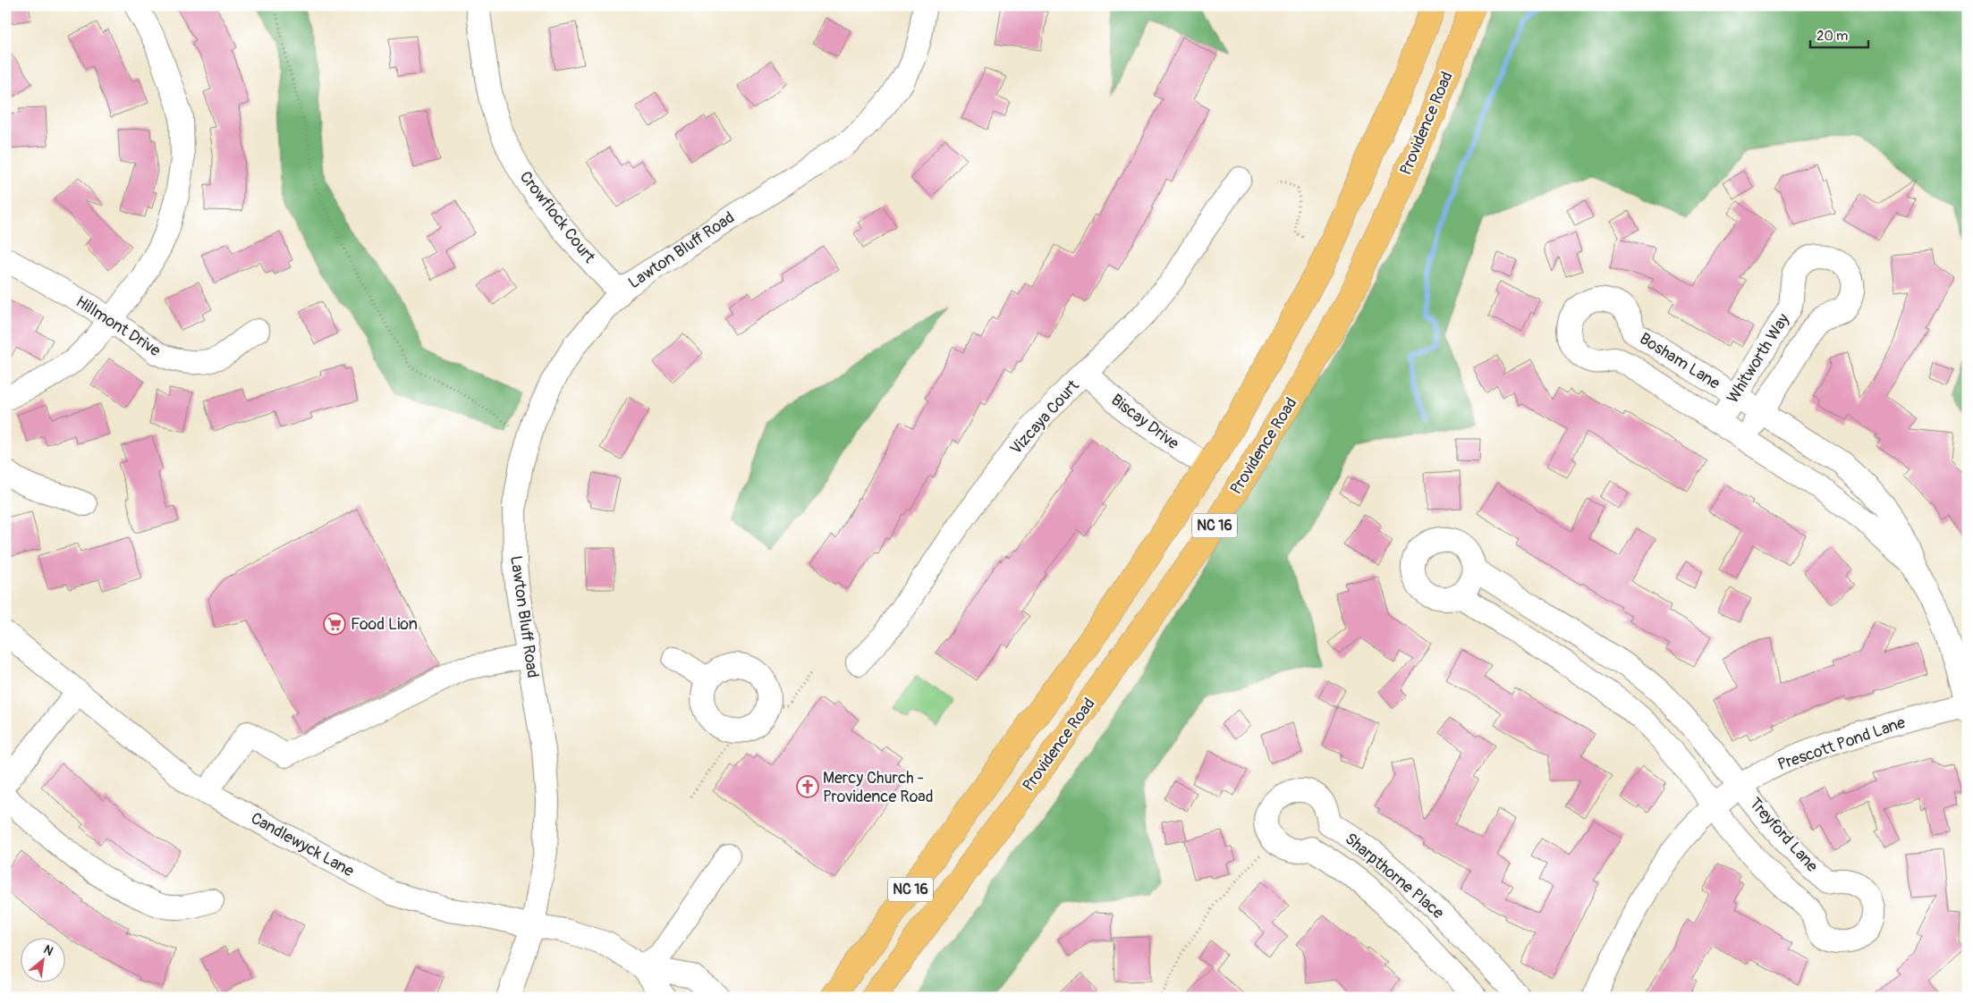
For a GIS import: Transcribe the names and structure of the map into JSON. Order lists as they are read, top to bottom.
{
  "streets": {
    "main road": ["Providence Road", "NC 16"],
    "street": [
      "Crowflock Court",
      "Lawton Bluff Road",
      "Hillmont Drive",
      "Whitworth Way",
      "Bosham Lane",
      "Vizcaya Court",
      "Biscay Drive",
      "Prescott Pond Lane",
      "Treyford Lane",
      "Candlewyck Lane",
      "Sharpthorne Place"
    ]
  },
  "crossings": [
    ["Crowflock Court", "Lawton Bluff Road"],
    ["Lawton Bluff Road", "Candlewyck Lane"],
    ["Whitworth Way", "Bosham Lane"],
    ["Bosham Lane", "Prescott Pond Lane"],
    ["Vizcaya Court", "Biscay Drive"],
    ["Biscay Drive", "NC 16"],
    ["Prescott Pond Lane", "Treyford Lane"]
  ],
  "places": {
    "supermarket": ["Food Lion"],
    "church": ["Mercy Church - Providence Road"]
  },
  "scale_bar": "20 m",
  "north": "top right"
}
